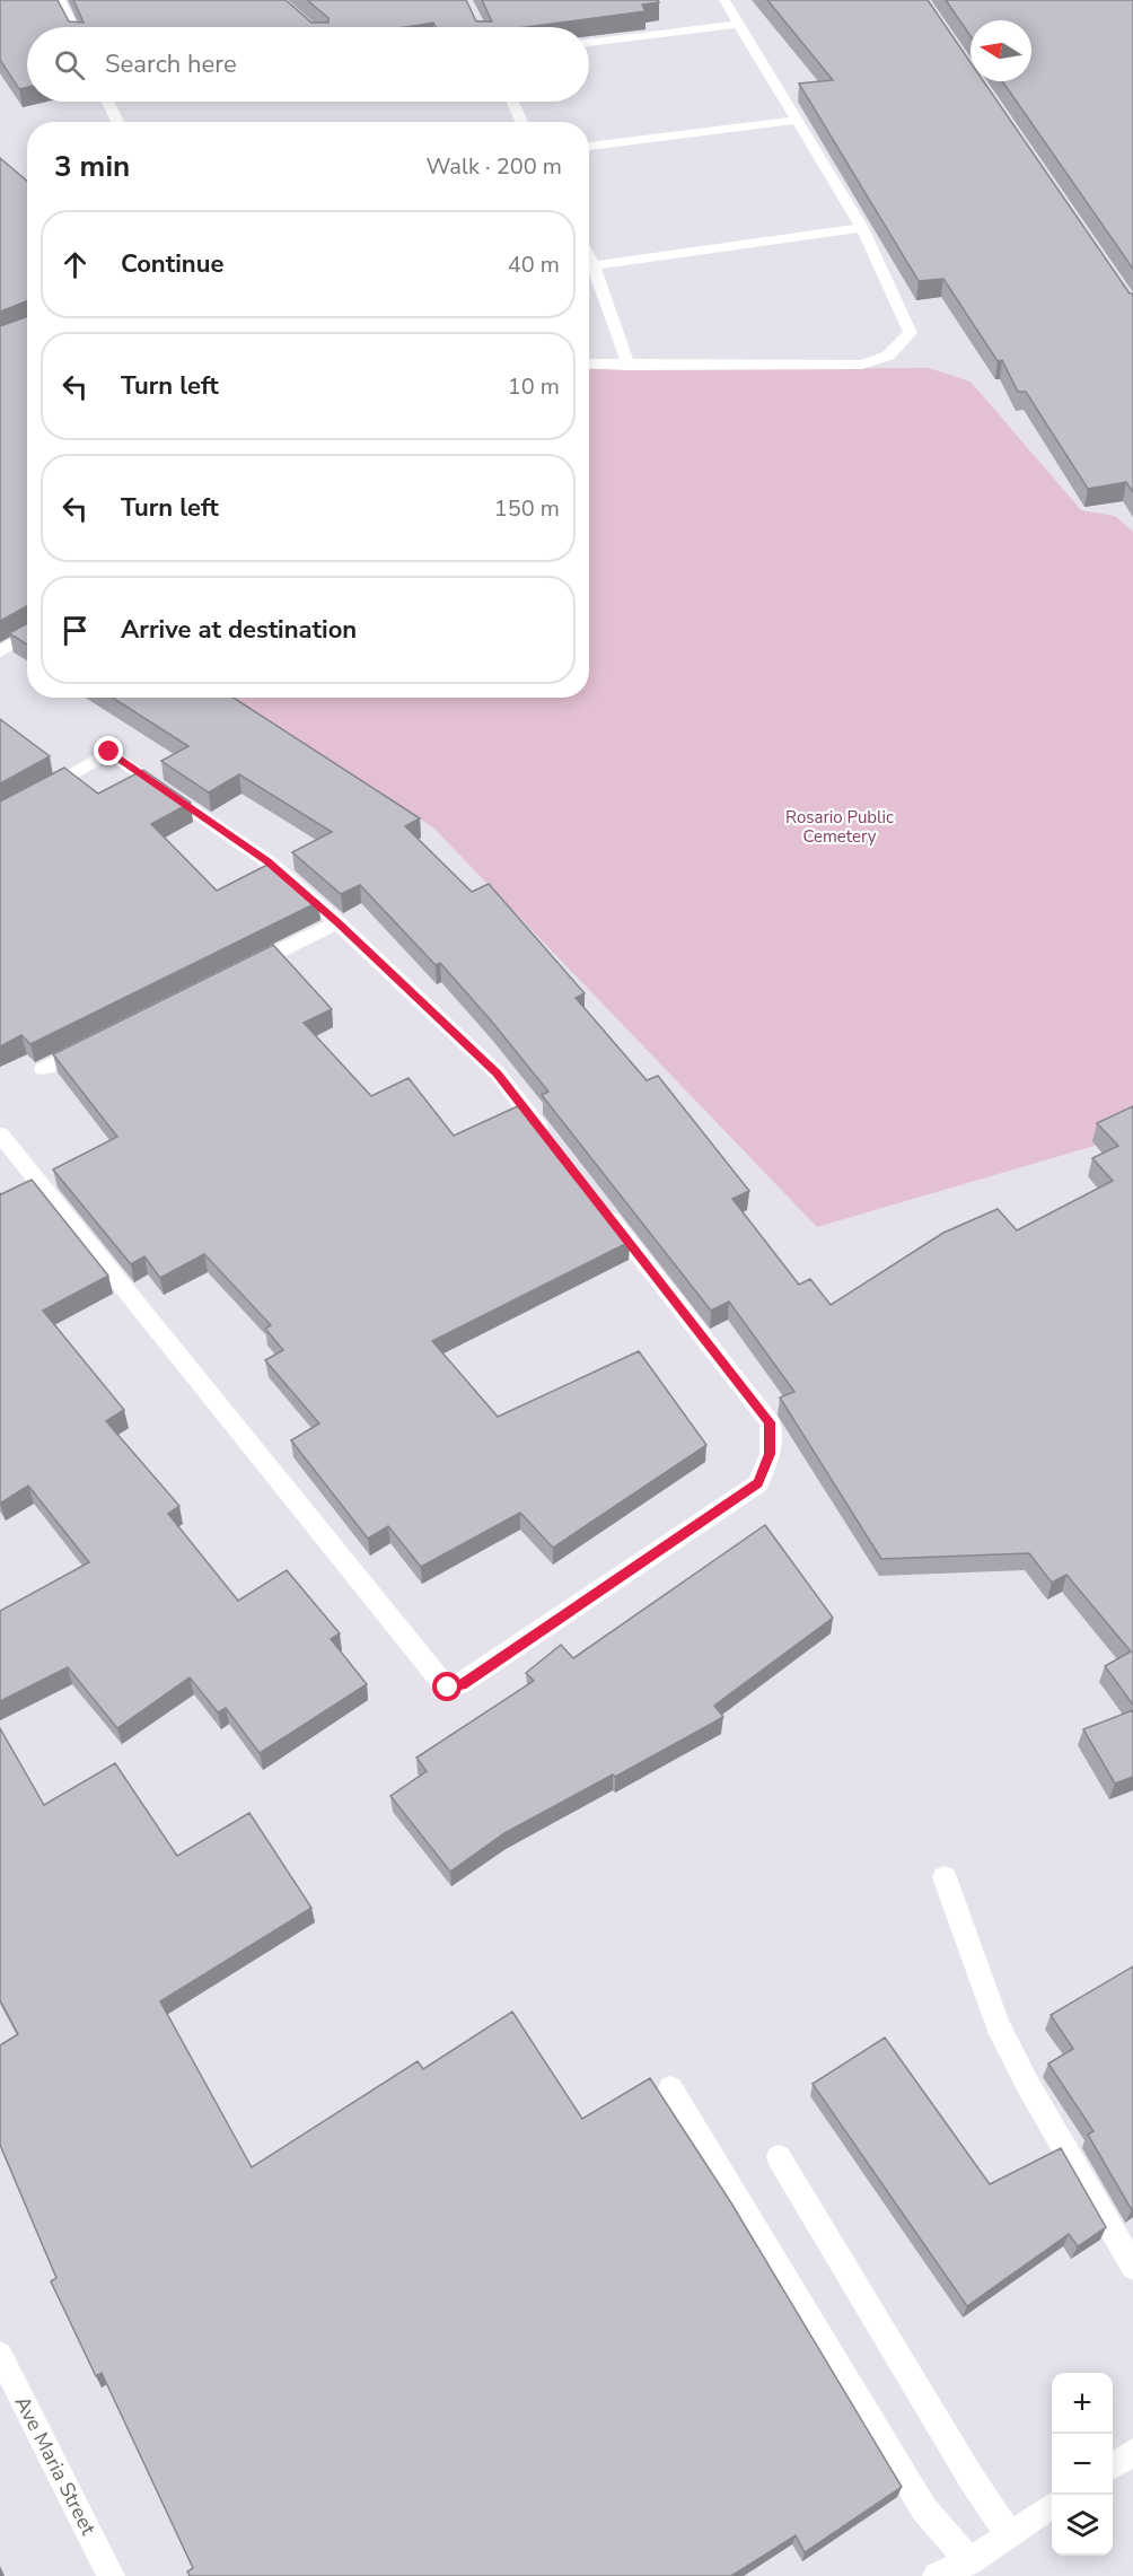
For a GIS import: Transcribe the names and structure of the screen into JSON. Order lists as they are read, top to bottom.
{
  "streets": {
    "street": ["Ave Maria Street"]
  },
  "parks": ["Rosario Public Cemetery"],
  "north": "left",
  "page": {
    "search": "Search here",
    "heading": ["3 min", "Walk · 200 m"],
    "list": [
      ["Continue", "40 m"],
      ["Turn left", "10 m"],
      ["Turn left", "150 m"],
      "Arrive at destination"
    ],
    "map_buttons": ["+", "−"]
  }
}
